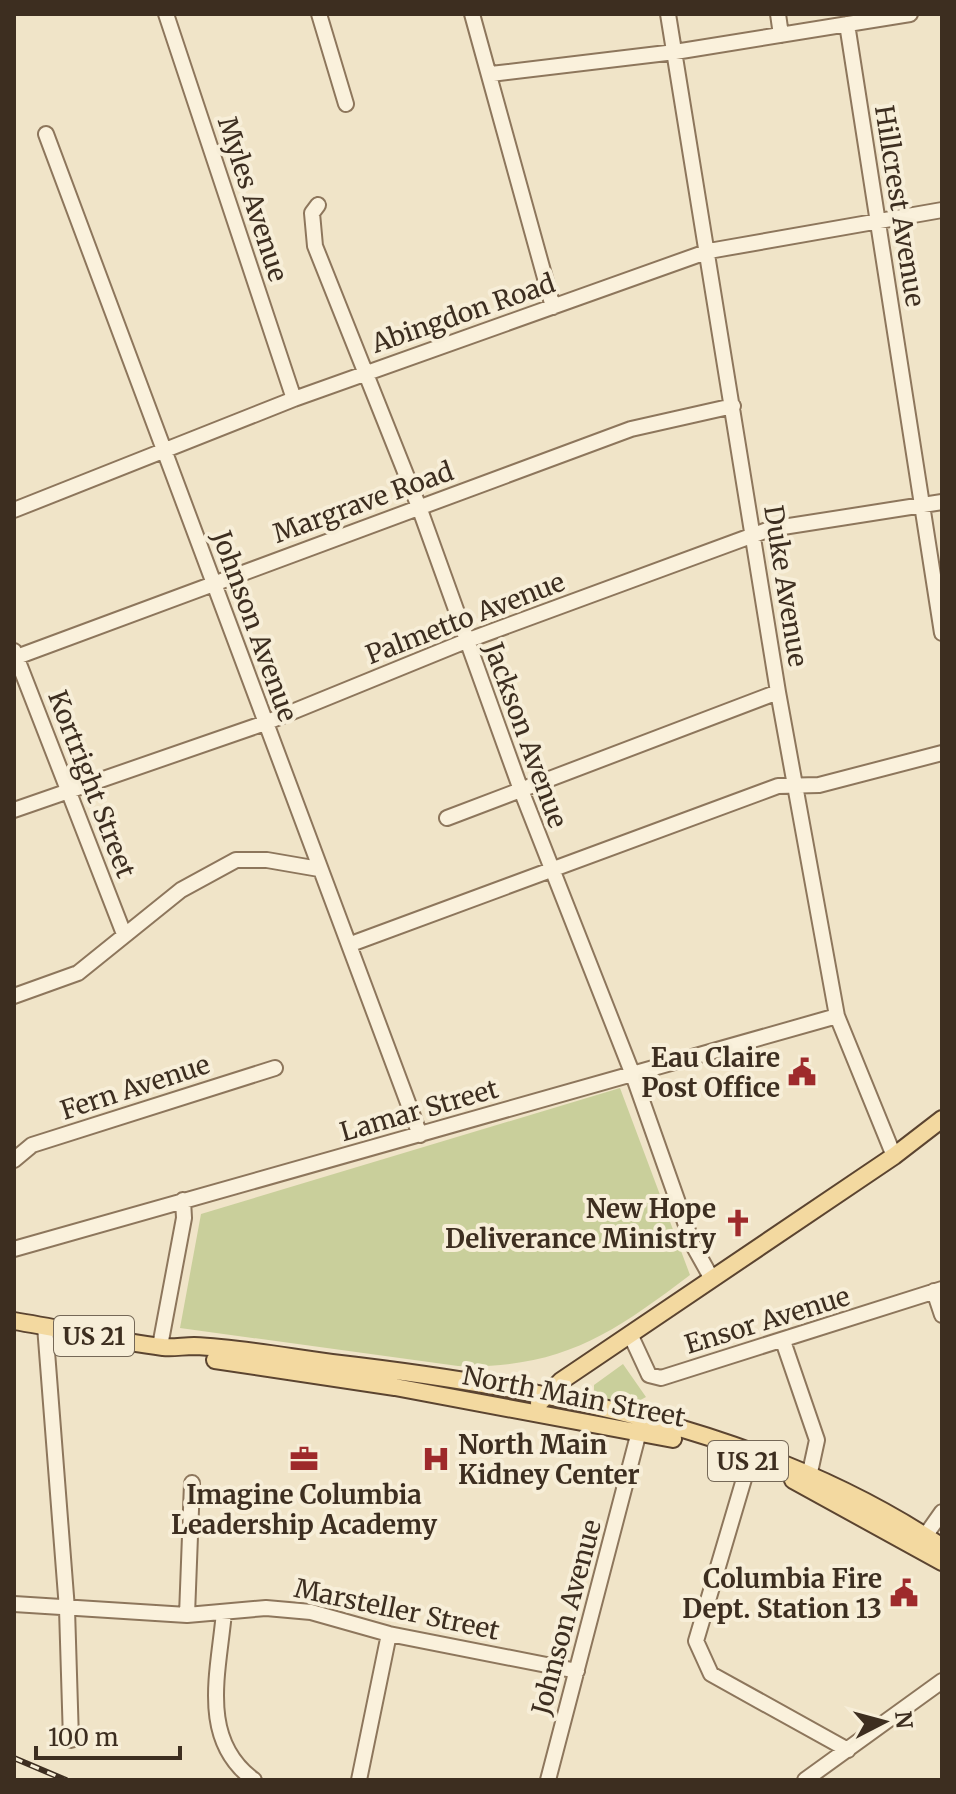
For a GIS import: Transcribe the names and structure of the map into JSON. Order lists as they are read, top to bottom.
{
  "streets": {
    "main road": ["US 21", "North Main Street"],
    "street": [
      "Myles Avenue",
      "Hillcrest Avenue",
      "Abingdon Road",
      "Margrave Road",
      "Duke Avenue",
      "Palmetto Avenue",
      "Johnson Avenue",
      "Jackson Avenue",
      "Kortright Street",
      "Fern Avenue",
      "Lamar Street",
      "Ensor Avenue",
      "Marsteller Street"
    ]
  },
  "crossings": [
    ["Myles Avenue", "Abingdon Road"],
    ["Hillcrest Avenue", "Abingdon Road"],
    ["Hillcrest Avenue", "Palmetto Avenue"],
    ["Abingdon Road", "Duke Avenue"],
    ["Abingdon Road", "Johnson Avenue"],
    ["Abingdon Road", "Jackson Avenue"],
    ["Margrave Road", "Duke Avenue"],
    ["Margrave Road", "Johnson Avenue"],
    ["Margrave Road", "Jackson Avenue"],
    ["Margrave Road", "Kortright Street"],
    ["Duke Avenue", "Palmetto Avenue"],
    ["Duke Avenue", "Lamar Street"],
    ["Palmetto Avenue", "Johnson Avenue"],
    ["Palmetto Avenue", "Jackson Avenue"],
    ["Palmetto Avenue", "Kortright Street"],
    ["Johnson Avenue", "Lamar Street"],
    ["Johnson Avenue", "North Main Street"],
    ["Johnson Avenue", "Marsteller Street"],
    ["Jackson Avenue", "Lamar Street"]
  ],
  "places": {
    "public building": ["Eau Claire Post Office", "Columbia Fire Dept. Station 13"],
    "church": ["New Hope Deliverance Ministry"],
    "office": ["Imagine Columbia Leadership Academy"],
    "hospital": ["North Main Kidney Center"]
  },
  "scale_bar": "100 m",
  "north": "right"
}
